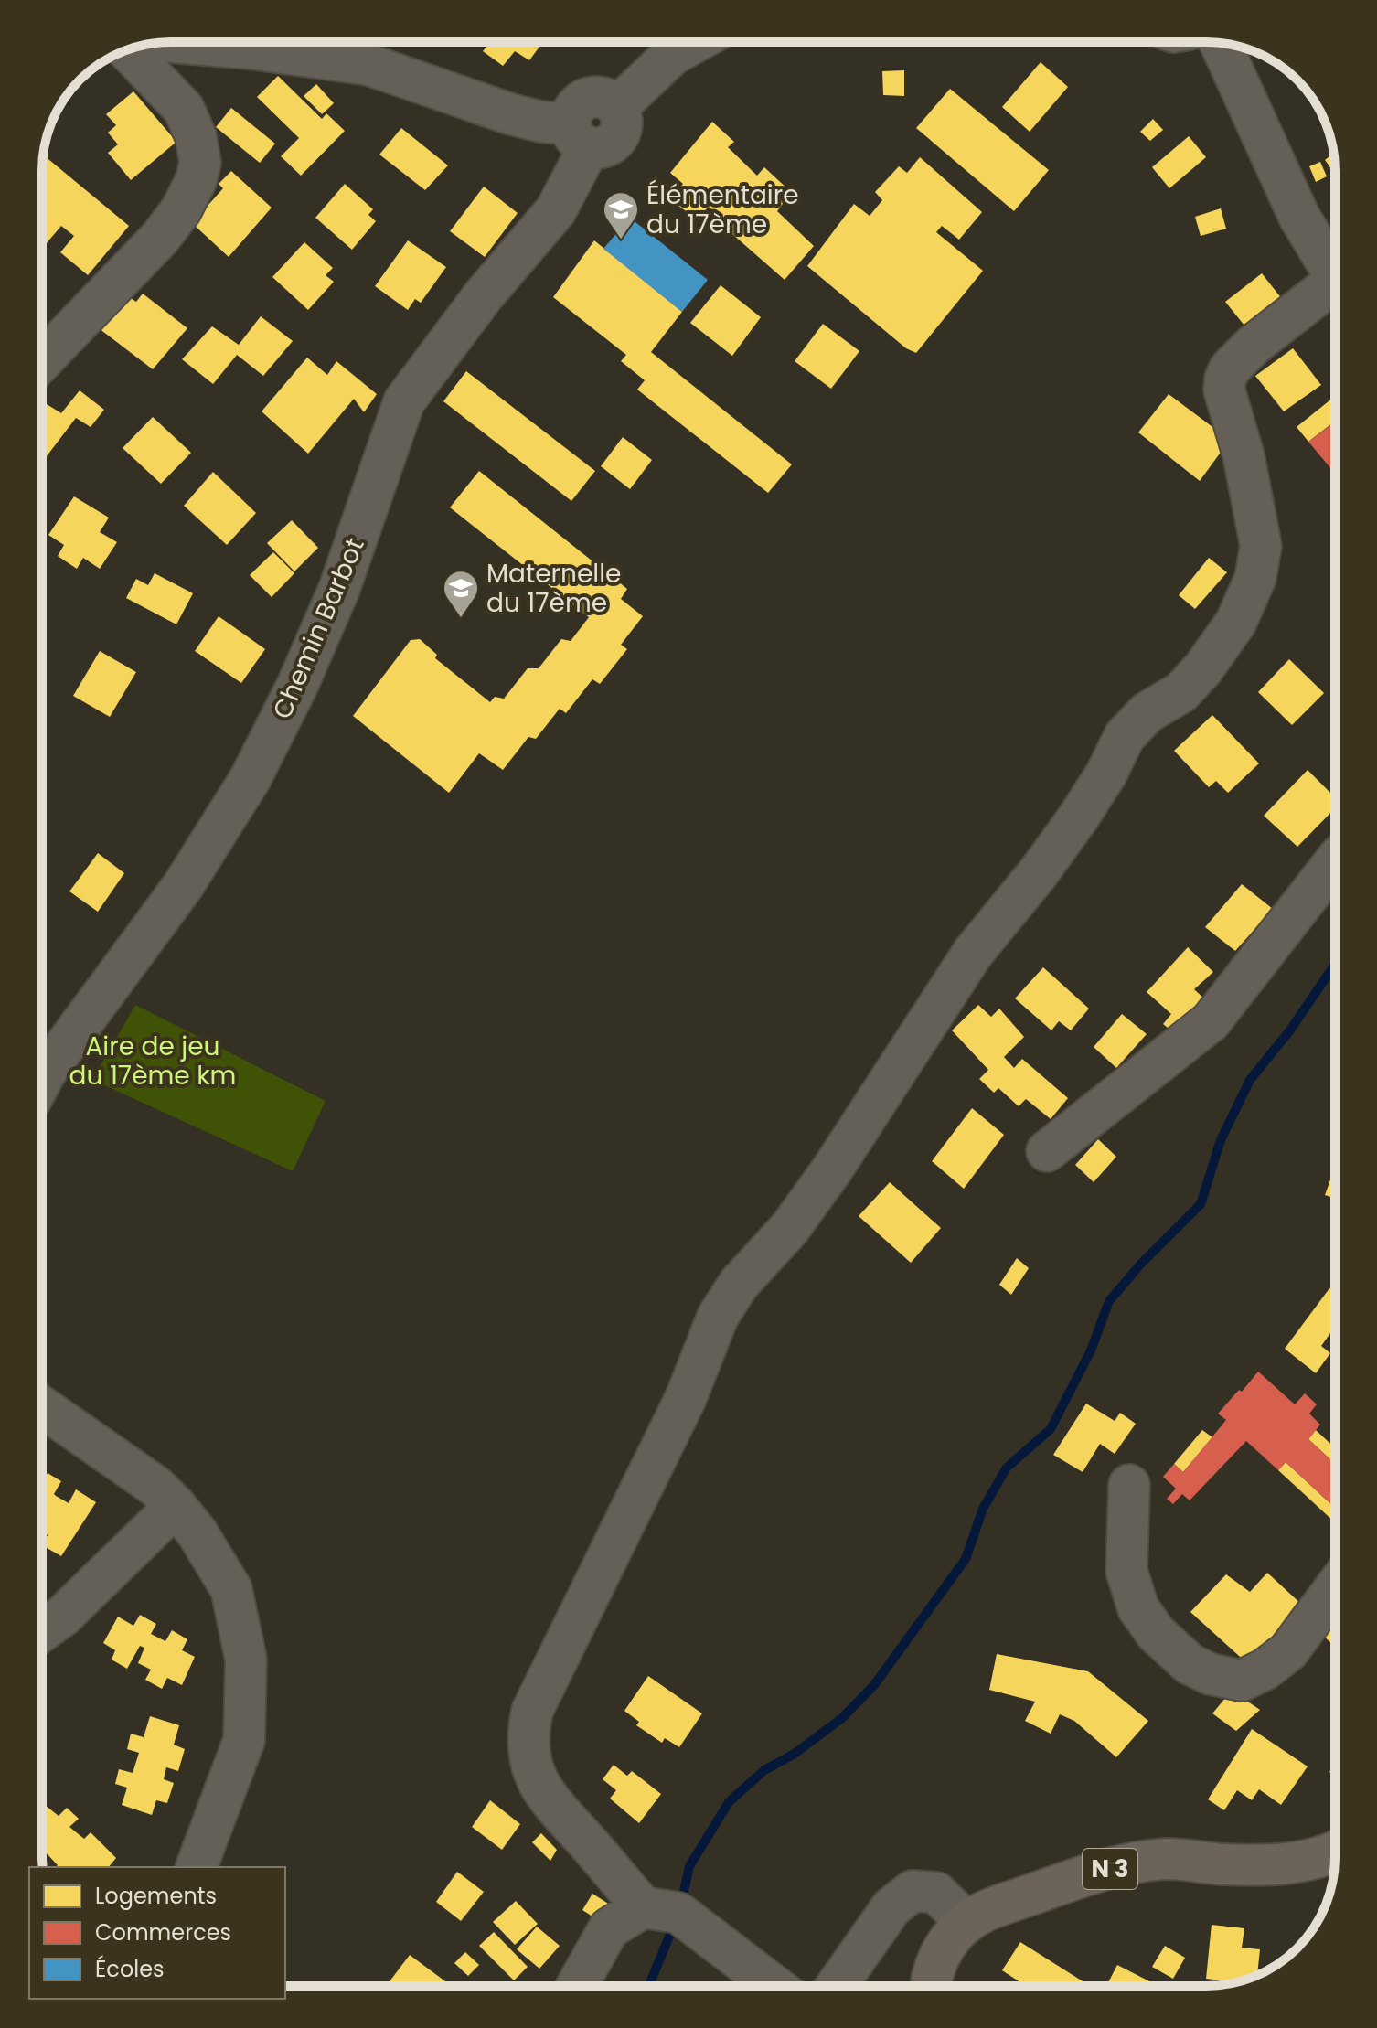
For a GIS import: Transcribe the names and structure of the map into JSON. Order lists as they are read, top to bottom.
{
  "streets": {
    "main road": ["N 3"],
    "street": ["Chemin Barbot"]
  },
  "parks": ["Aire de jeu du 17ème km"],
  "places": {
    "school or university": ["Élémentaire du 17ème", "Maternelle du 17ème"]
  },
  "legend": ["Logements", "Commerces", "Écoles"]
}
